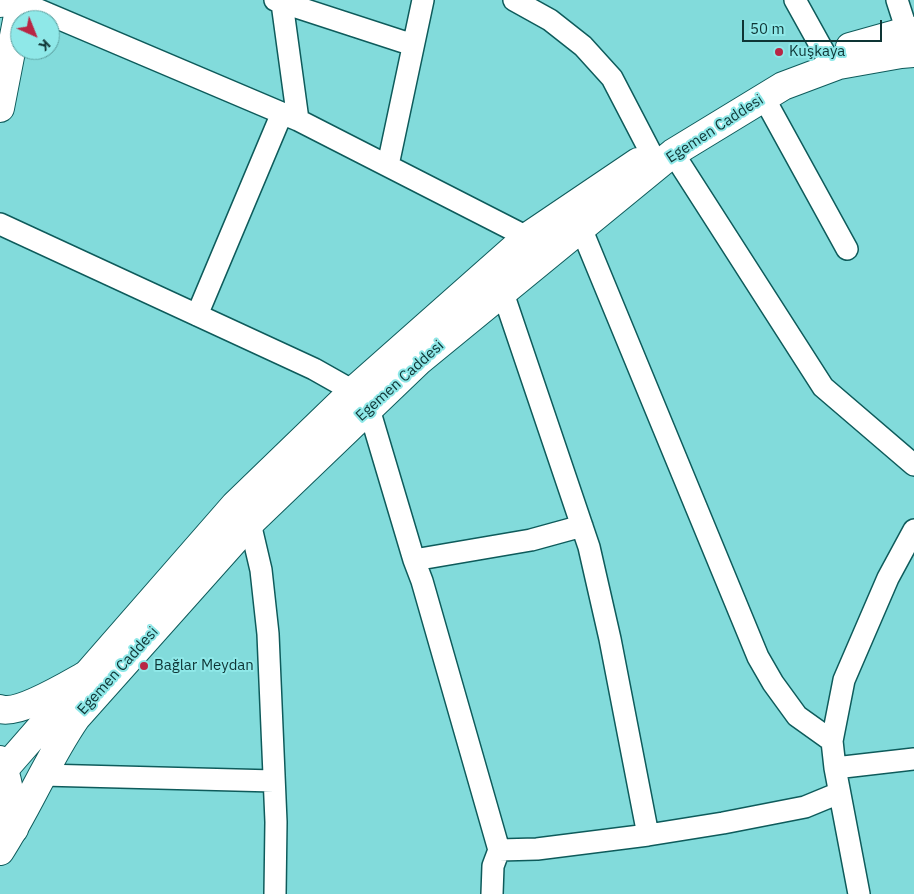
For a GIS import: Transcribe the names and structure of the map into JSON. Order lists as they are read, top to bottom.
{
  "streets": {
    "main road": ["Egemen Caddesi"]
  },
  "places": ["Kuşkaya", "Bağlar Meydan"],
  "scale_bar": "50 m",
  "north": "bottom right"
}
